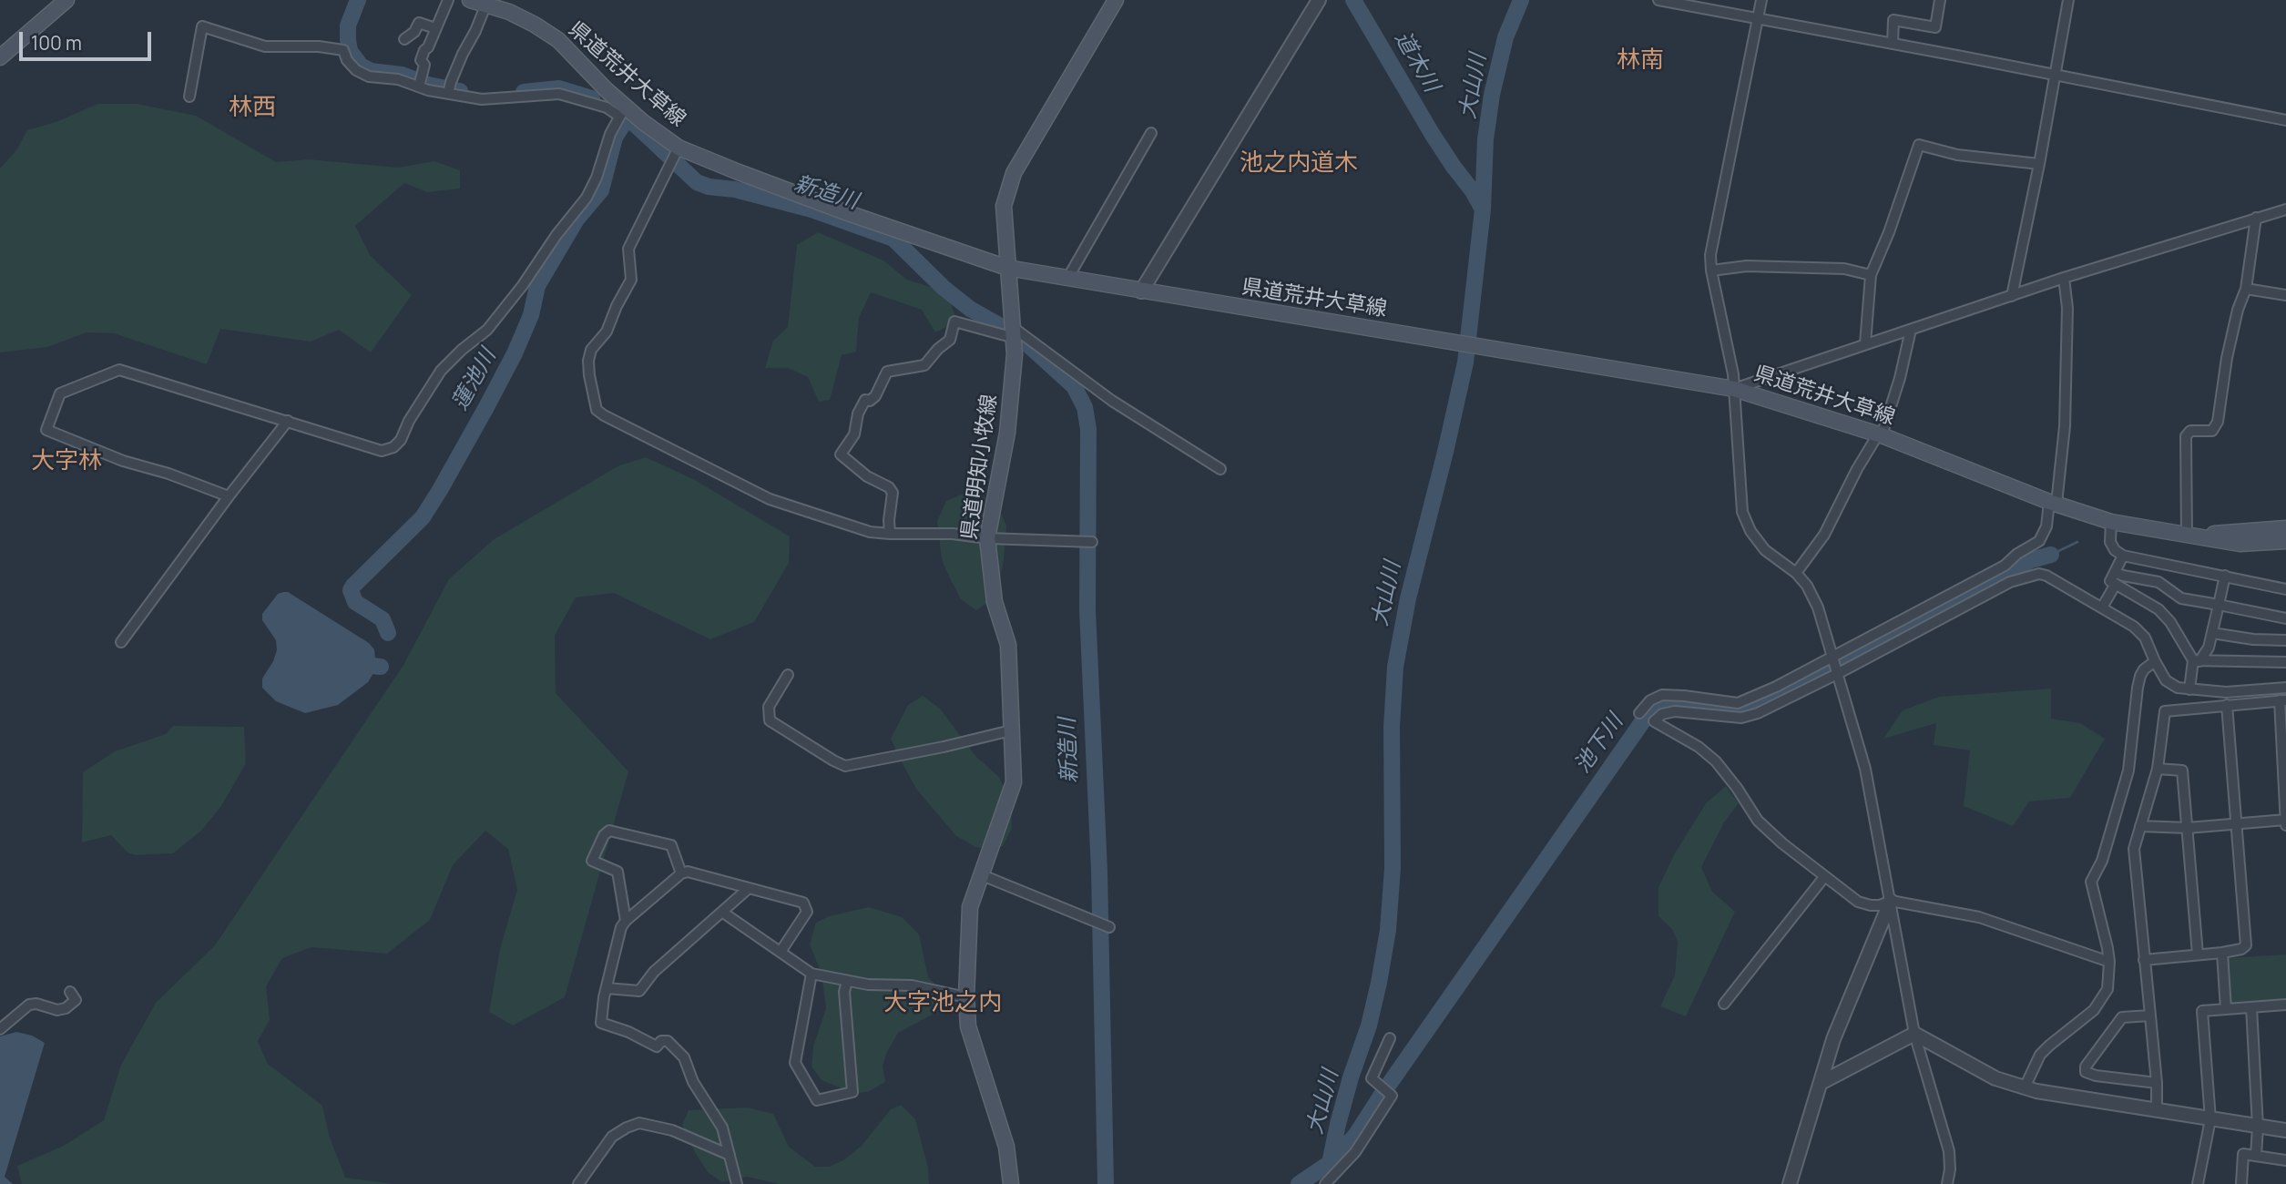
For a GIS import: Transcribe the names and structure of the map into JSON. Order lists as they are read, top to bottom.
{
  "streets": {
    "main road": ["県道荒井大草線", "県道明知小牧線"]
  },
  "crossings": [
    ["県道荒井大草線", "県道明知小牧線"]
  ],
  "districts": [
    "林南",
    "林西",
    "池之内道木",
    "大字林",
    "大字池之内"
  ],
  "water": [
    "道木川",
    "大山川",
    "新造川",
    "蓮池川",
    "池下川"
  ],
  "scale_bar": "100 m"
}
